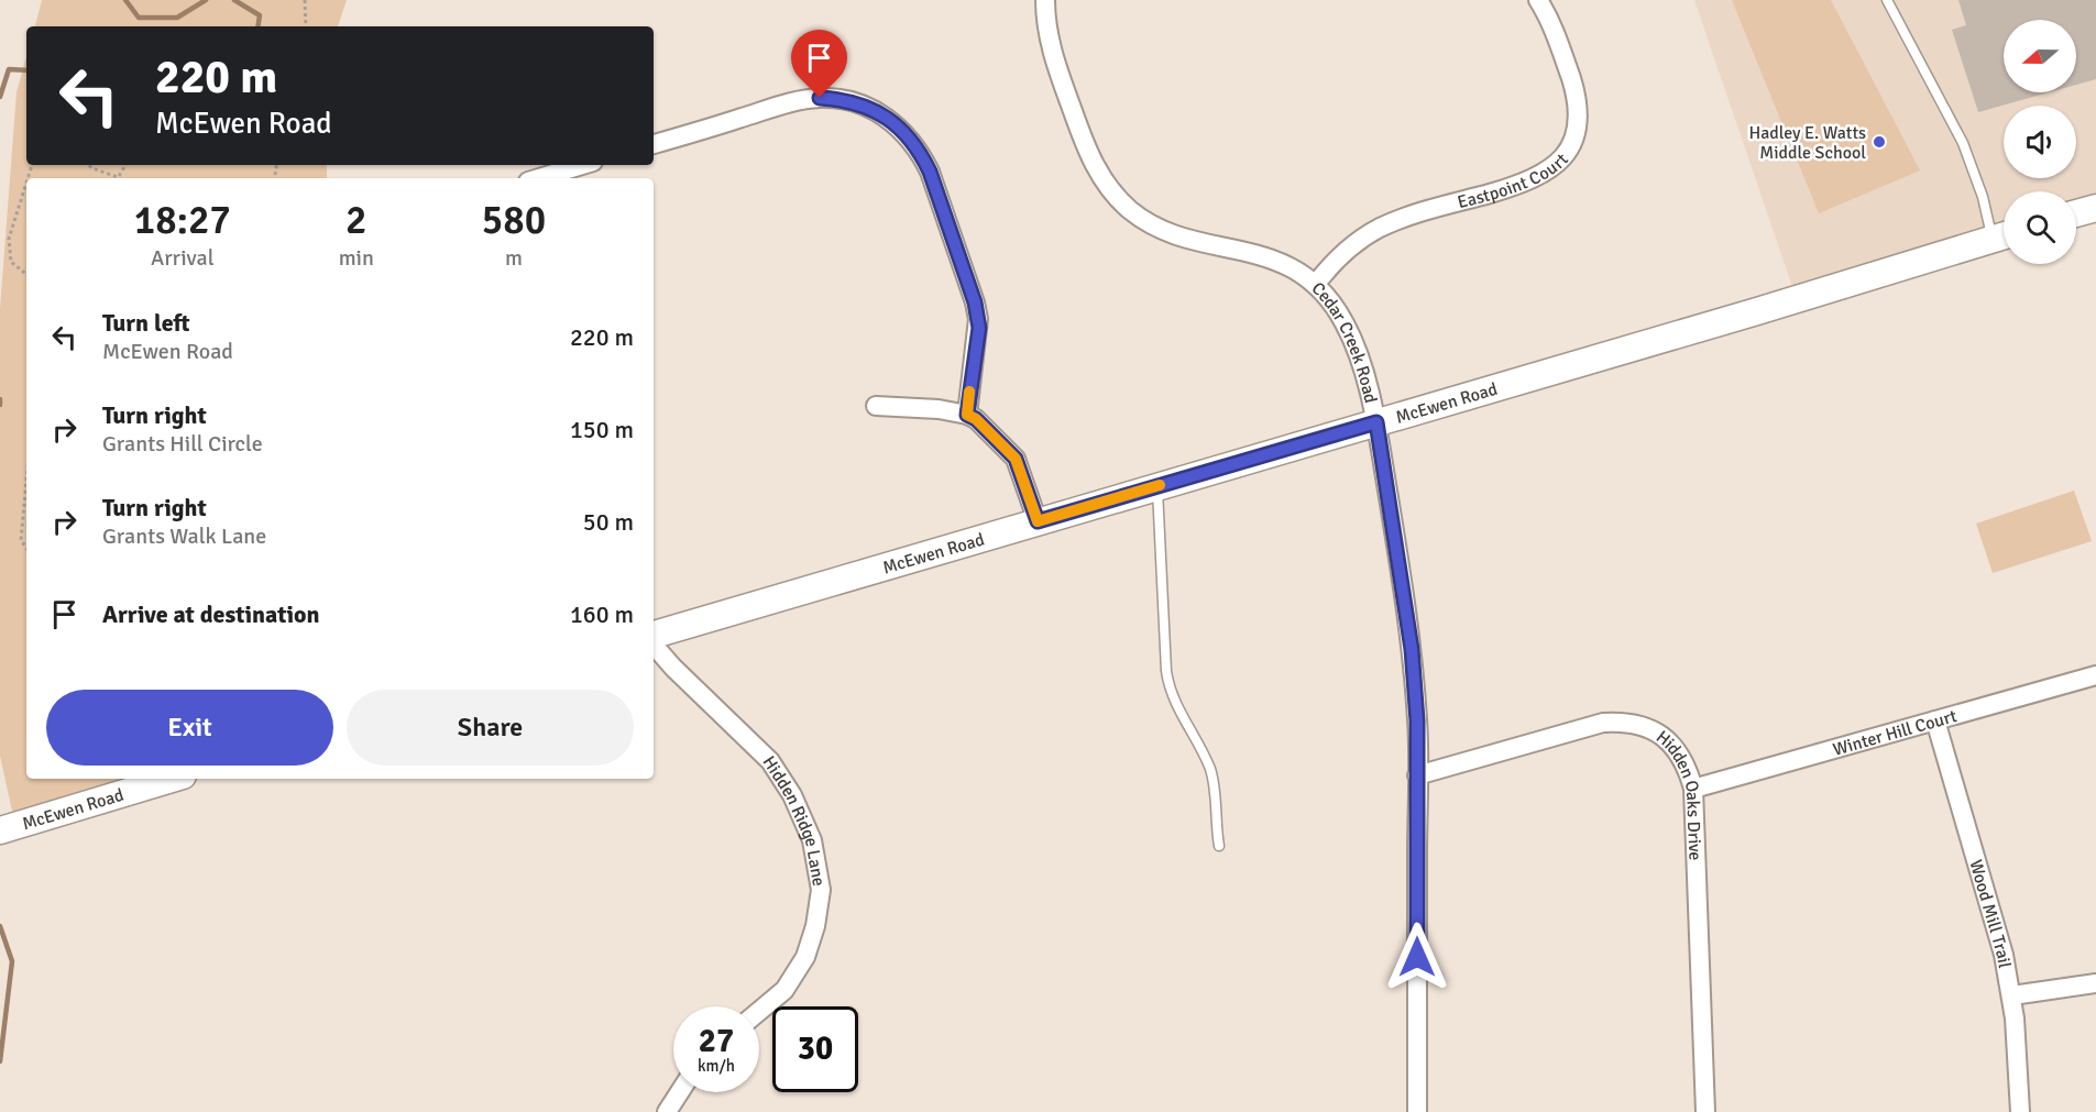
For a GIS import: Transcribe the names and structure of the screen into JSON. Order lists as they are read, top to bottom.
{
  "streets": {
    "street": [
      "Eastpoint Court",
      "Cedar Creek Road",
      "McEwen Road",
      "Winter Hill Court",
      "Hidden Oaks Drive",
      "Hidden Ridge Lane",
      "Wood Mill Trail"
    ]
  },
  "crossings": [
    ["Eastpoint Court", "Cedar Creek Road"],
    ["Cedar Creek Road", "McEwen Road"],
    ["Cedar Creek Road", "Hidden Oaks Drive"],
    ["Winter Hill Court", "Hidden Oaks Drive"],
    ["Winter Hill Court", "Wood Mill Trail"]
  ],
  "places": ["Hadley E. Watts Middle School"],
  "north": "left",
  "page": {
    "turn": ["220 m", "McEwen Road"],
    "eta": [
      "18:27",
      "Arrival",
      "2",
      "min",
      "580",
      "m"
    ],
    "list": [
      {
        "name": "Turn left",
        "note": "McEwen Road",
        "value": "220 m"
      },
      {
        "name": "Turn right",
        "note": "Grants Hill Circle",
        "value": "150 m"
      },
      {
        "name": "Turn right",
        "note": "Grants Walk Lane",
        "value": "50 m"
      },
      {
        "name": "Arrive at destination",
        "value": "160 m"
      }
    ],
    "buttons": ["Exit", "Share"],
    "speed": "27 km/h",
    "limit": "30"
  }
}
